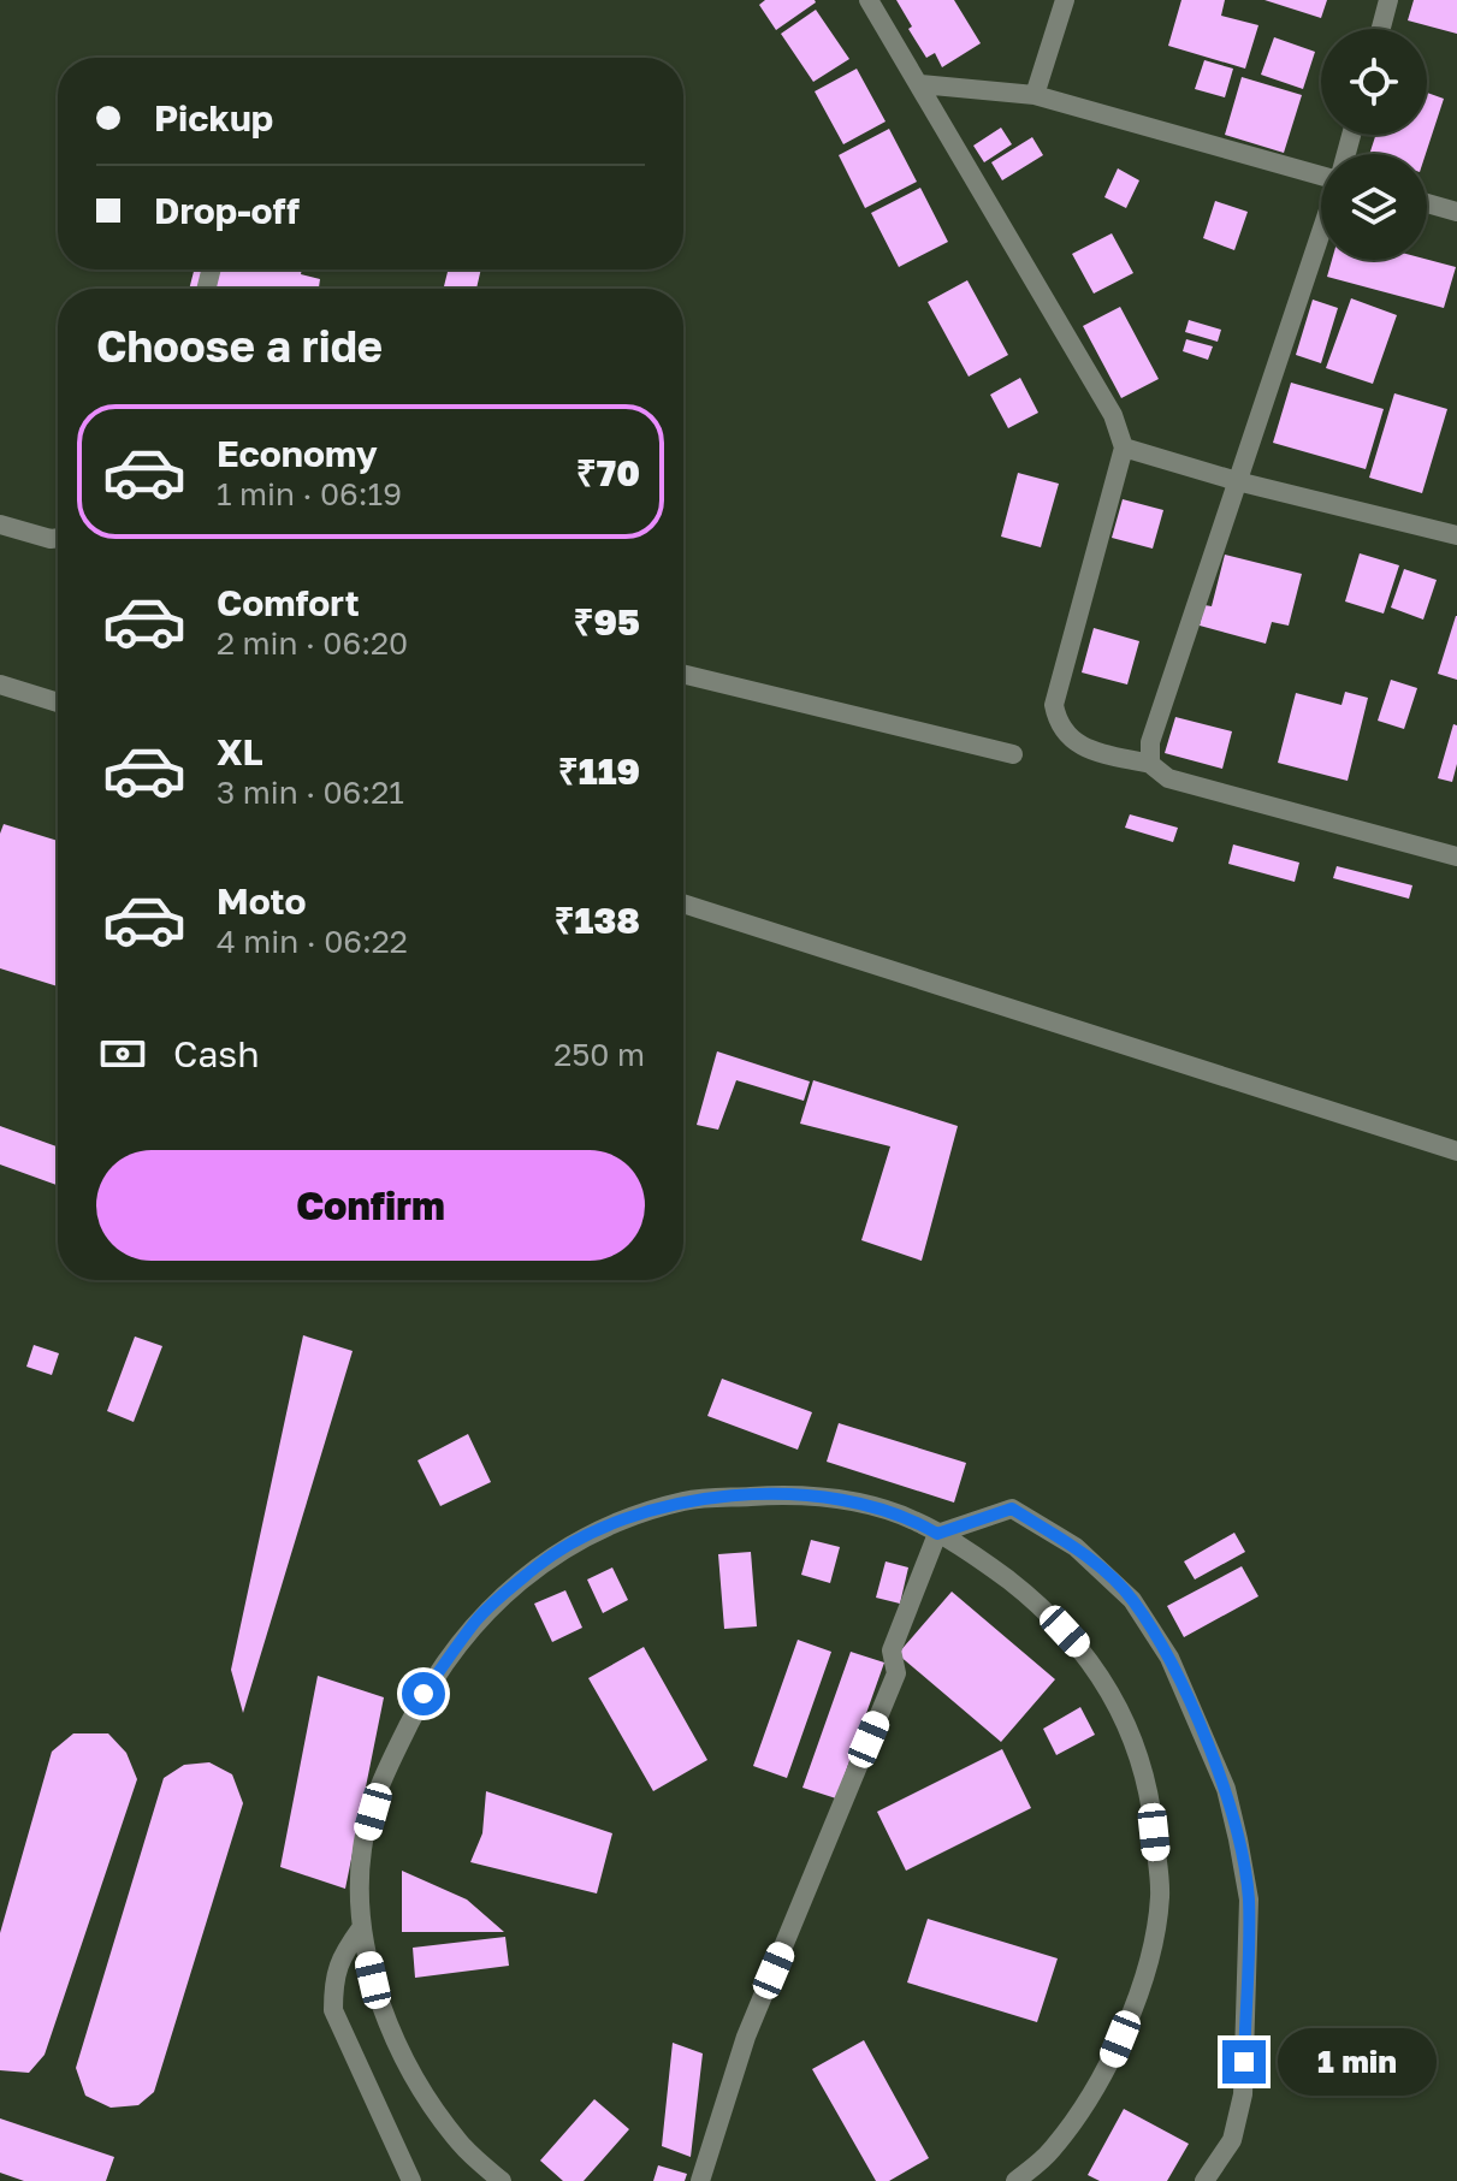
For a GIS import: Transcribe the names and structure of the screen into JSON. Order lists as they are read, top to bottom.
{
  "page": {
    "banner": ["Pickup", "Drop-off"],
    "heading": "Choose a ride",
    "list": [
      {
        "name": "Economy",
        "note": "1 min · 06:19",
        "value": "₹70"
      },
      {
        "name": "Comfort",
        "note": "2 min · 06:20",
        "value": "₹95"
      },
      {
        "name": "XL",
        "note": "3 min · 06:21",
        "value": "₹119"
      },
      {
        "name": "Moto",
        "note": "4 min · 06:22",
        "value": "₹138"
      }
    ],
    "pay": ["Cash", "250 m"],
    "buttons": "Confirm",
    "bubble": "1 min"
  }
}
